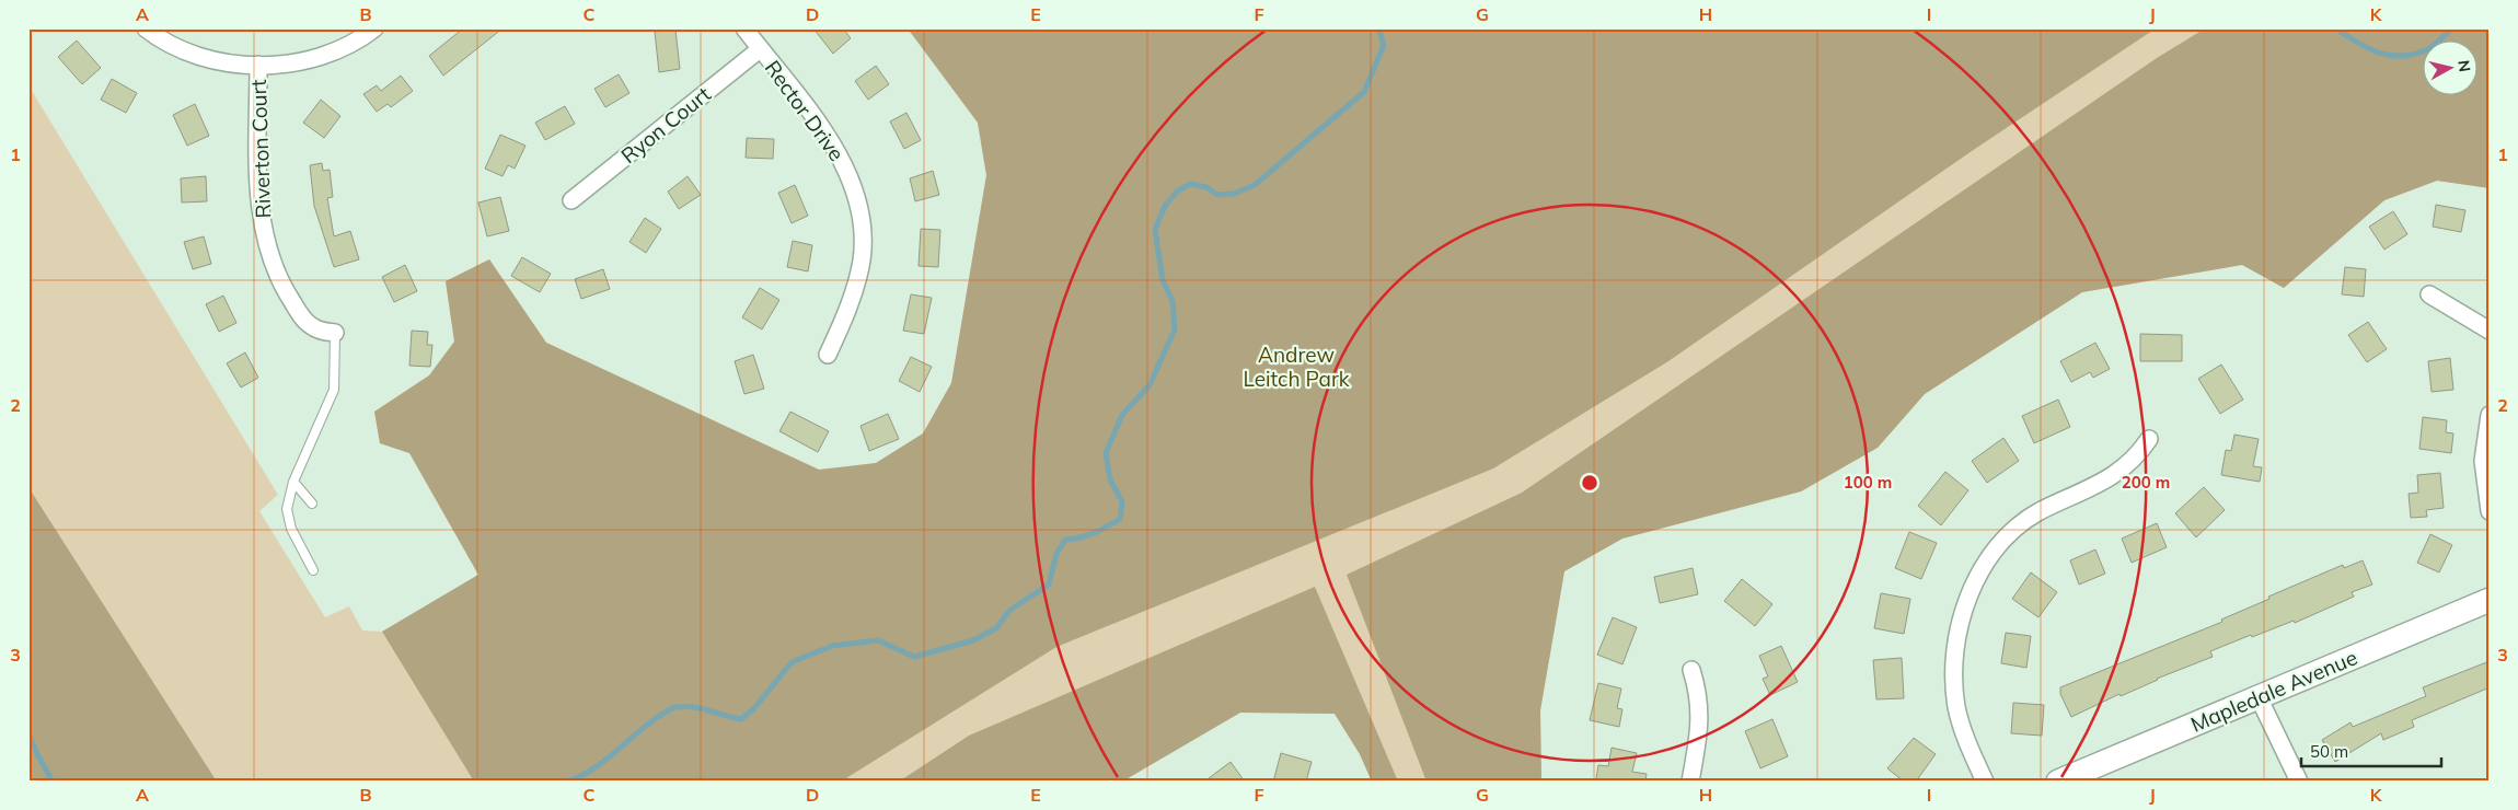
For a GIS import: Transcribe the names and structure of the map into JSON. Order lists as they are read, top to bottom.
{
  "streets": {
    "street": [
      "Rector Drive",
      "Ryon Court",
      "Riverton Court",
      "Mapledale Avenue"
    ]
  },
  "crossings": [
    ["Rector Drive", "Ryon Court"]
  ],
  "parks": ["Andrew Leitch Park"],
  "scale_bar": "50 m",
  "north": "right",
  "grid": {
    "columns": [
      "A",
      "B",
      "C",
      "D",
      "E",
      "F",
      "G",
      "H",
      "I",
      "J",
      "K"
    ],
    "rows": ["1", "2", "3"]
  },
  "rings": ["100 m", "200 m"]
}
